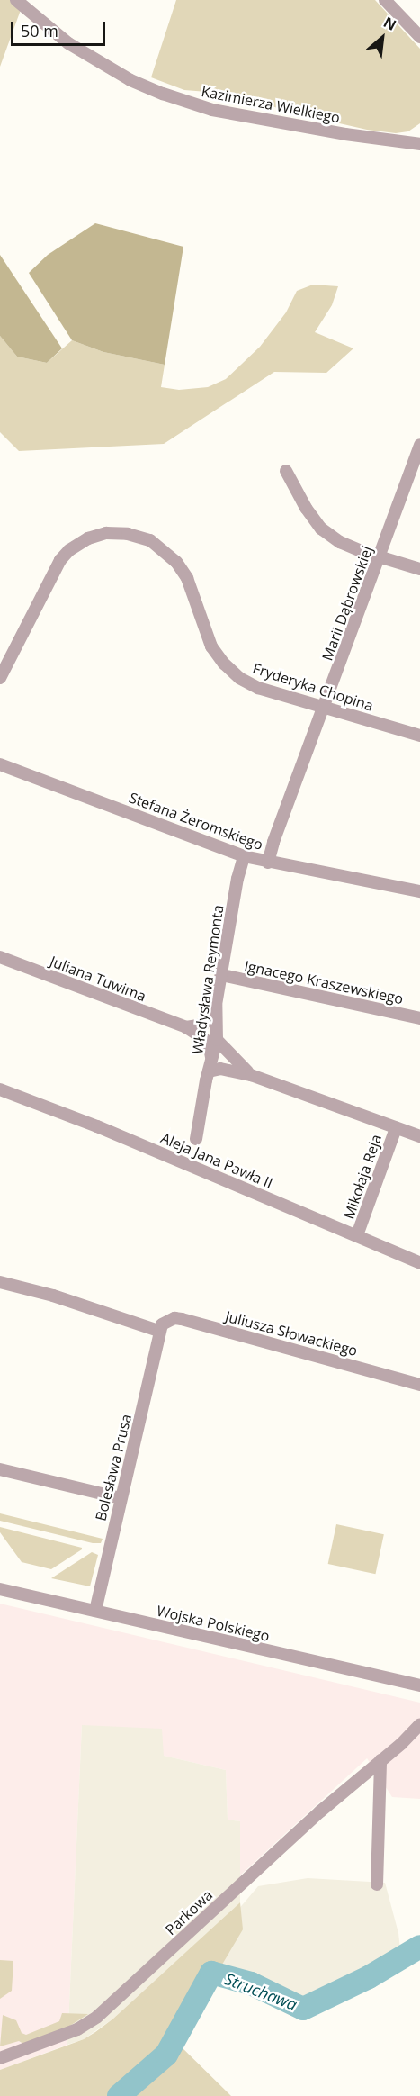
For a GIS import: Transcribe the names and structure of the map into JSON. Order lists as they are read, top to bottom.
{
  "streets": {
    "street": [
      "Kazimierza Wielkiego",
      "Marii Dąbrowskiej",
      "Fryderyka Chopina",
      "Stefana Żeromskiego",
      "Juliana Tuwima",
      "Władysława Reymonta",
      "Ignacego Kraszewskiego",
      "Aleja Jana Pawła II",
      "Mikołaja Reja",
      "Juliusza Słowackiego",
      "Bolesława Prusa",
      "Wojska Polskiego",
      "Parkowa"
    ]
  },
  "crossings": [
    ["Marii Dąbrowskiej", "Fryderyka Chopina"],
    ["Marii Dąbrowskiej", "Stefana Żeromskiego"],
    ["Stefana Żeromskiego", "Władysława Reymonta"],
    ["Juliana Tuwima", "Władysława Reymonta"],
    ["Władysława Reymonta", "Ignacego Kraszewskiego"],
    ["Aleja Jana Pawła II", "Mikołaja Reja"],
    ["Juliusza Słowackiego", "Bolesława Prusa"],
    ["Bolesława Prusa", "Wojska Polskiego"]
  ],
  "water": ["Struchawa"],
  "scale_bar": "50 m",
  "north": "top right"
}
